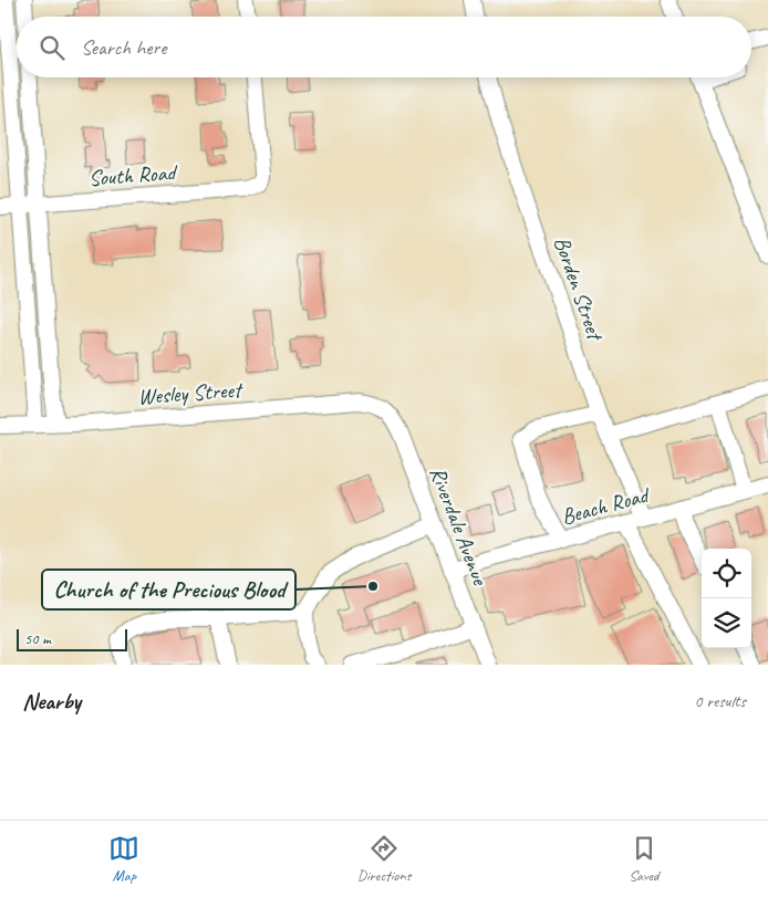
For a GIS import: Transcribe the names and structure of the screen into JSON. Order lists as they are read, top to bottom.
{
  "streets": {
    "street": [
      "South Road",
      "Borden Street",
      "Wesley Street",
      "Beach Road",
      "Riverdale Avenue"
    ]
  },
  "crossings": [
    ["Borden Street", "Beach Road"],
    ["Wesley Street", "Riverdale Avenue"],
    ["Beach Road", "Riverdale Avenue"]
  ],
  "places": ["Church of the Precious Blood"],
  "scale_bar": "50 m",
  "page": {
    "search": "Search here",
    "scale": "50 m",
    "heading": ["Nearby", "0 results"],
    "nav": ["Map", "Directions", "Saved"]
  }
}
